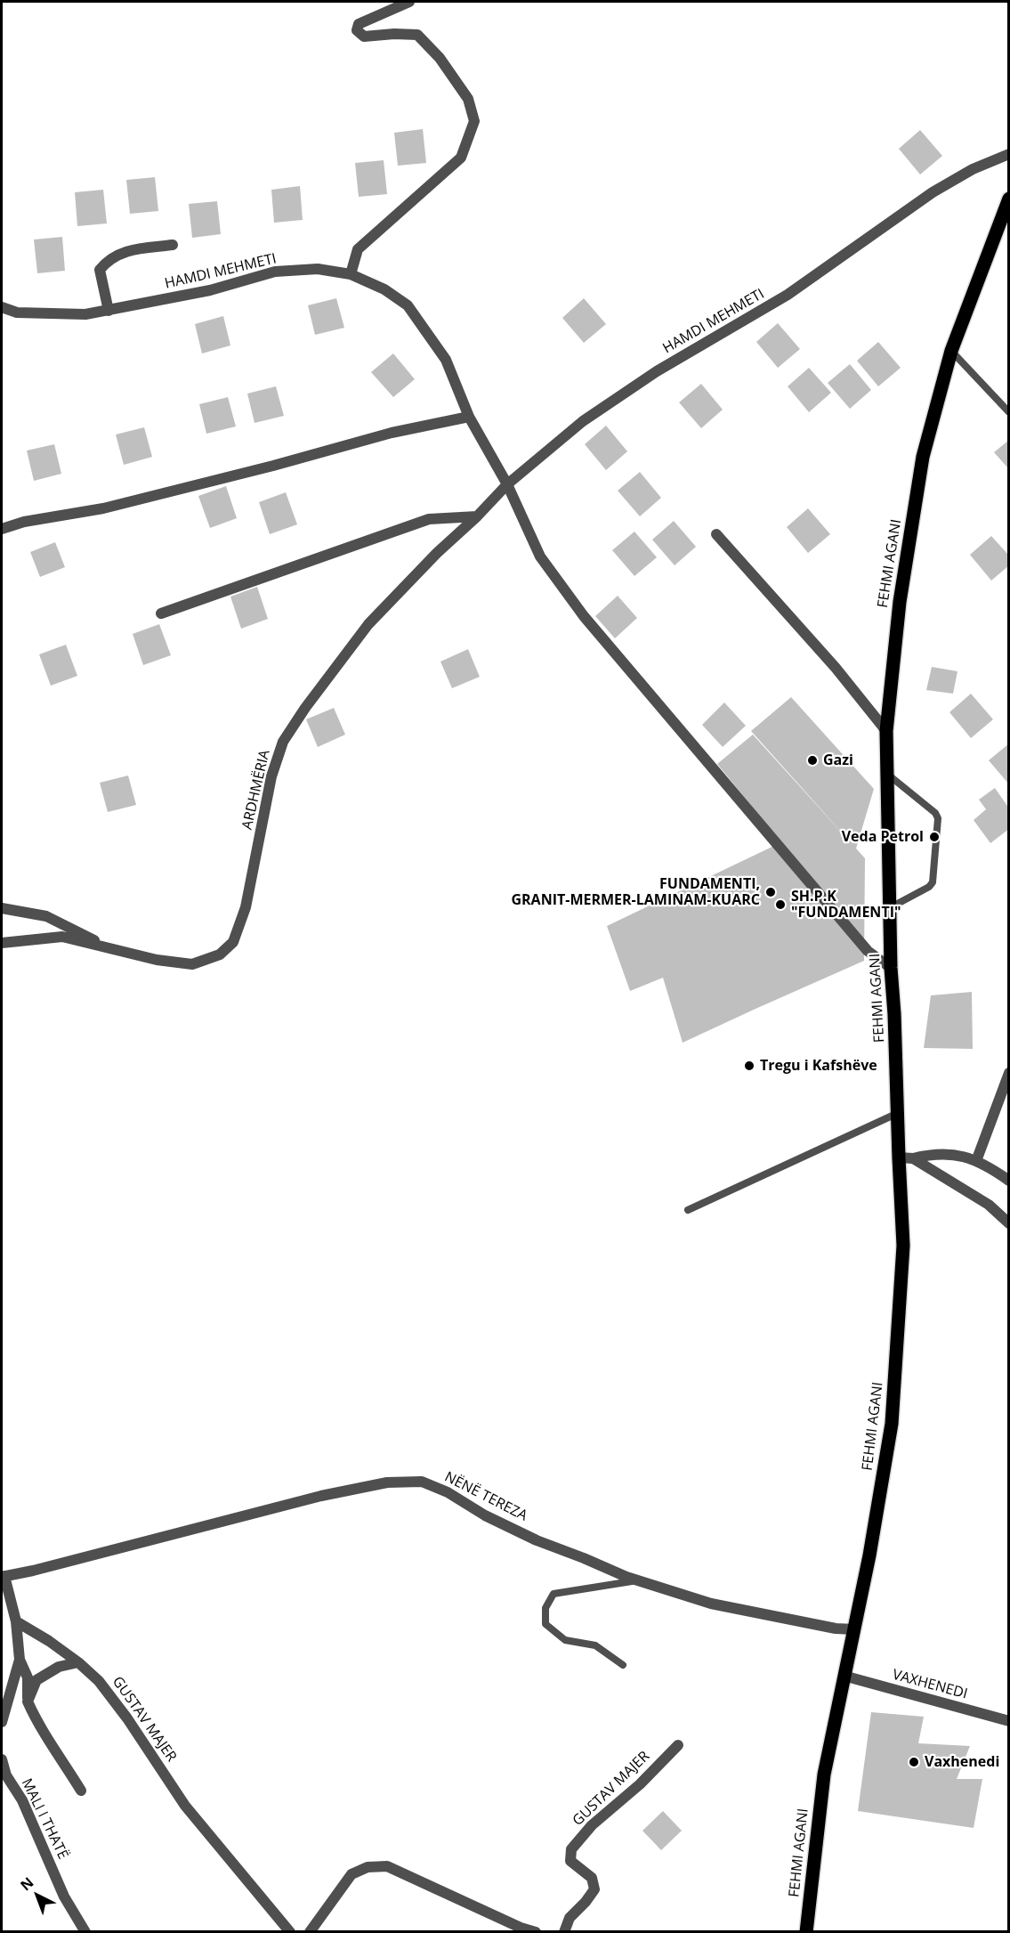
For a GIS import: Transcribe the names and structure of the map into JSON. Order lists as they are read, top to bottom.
{
  "streets": {
    "main road": ["FEHMI AGANI"],
    "street": [
      "HAMDI MEHMETI",
      "ARDHMËRIA",
      "NËNË TEREZA",
      "VAXHENEDI",
      "GUSTAV MAJER",
      "MALI I THATË"
    ]
  },
  "crossings": [
    ["HAMDI MEHMETI", "ARDHMËRIA"],
    ["FEHMI AGANI", "NËNË TEREZA"],
    ["FEHMI AGANI", "VAXHENEDI"],
    ["NËNË TEREZA", "GUSTAV MAJER"]
  ],
  "places": [
    "Gazi",
    "Veda Petrol",
    "FUNDAMENTI, GRANIT-MERMER-LAMINAM-KUARC",
    "SH.P.K \"FUNDAMENTI\"",
    "Tregu i Kafshëve",
    "Vaxhenedi"
  ],
  "north": "top left"
}
